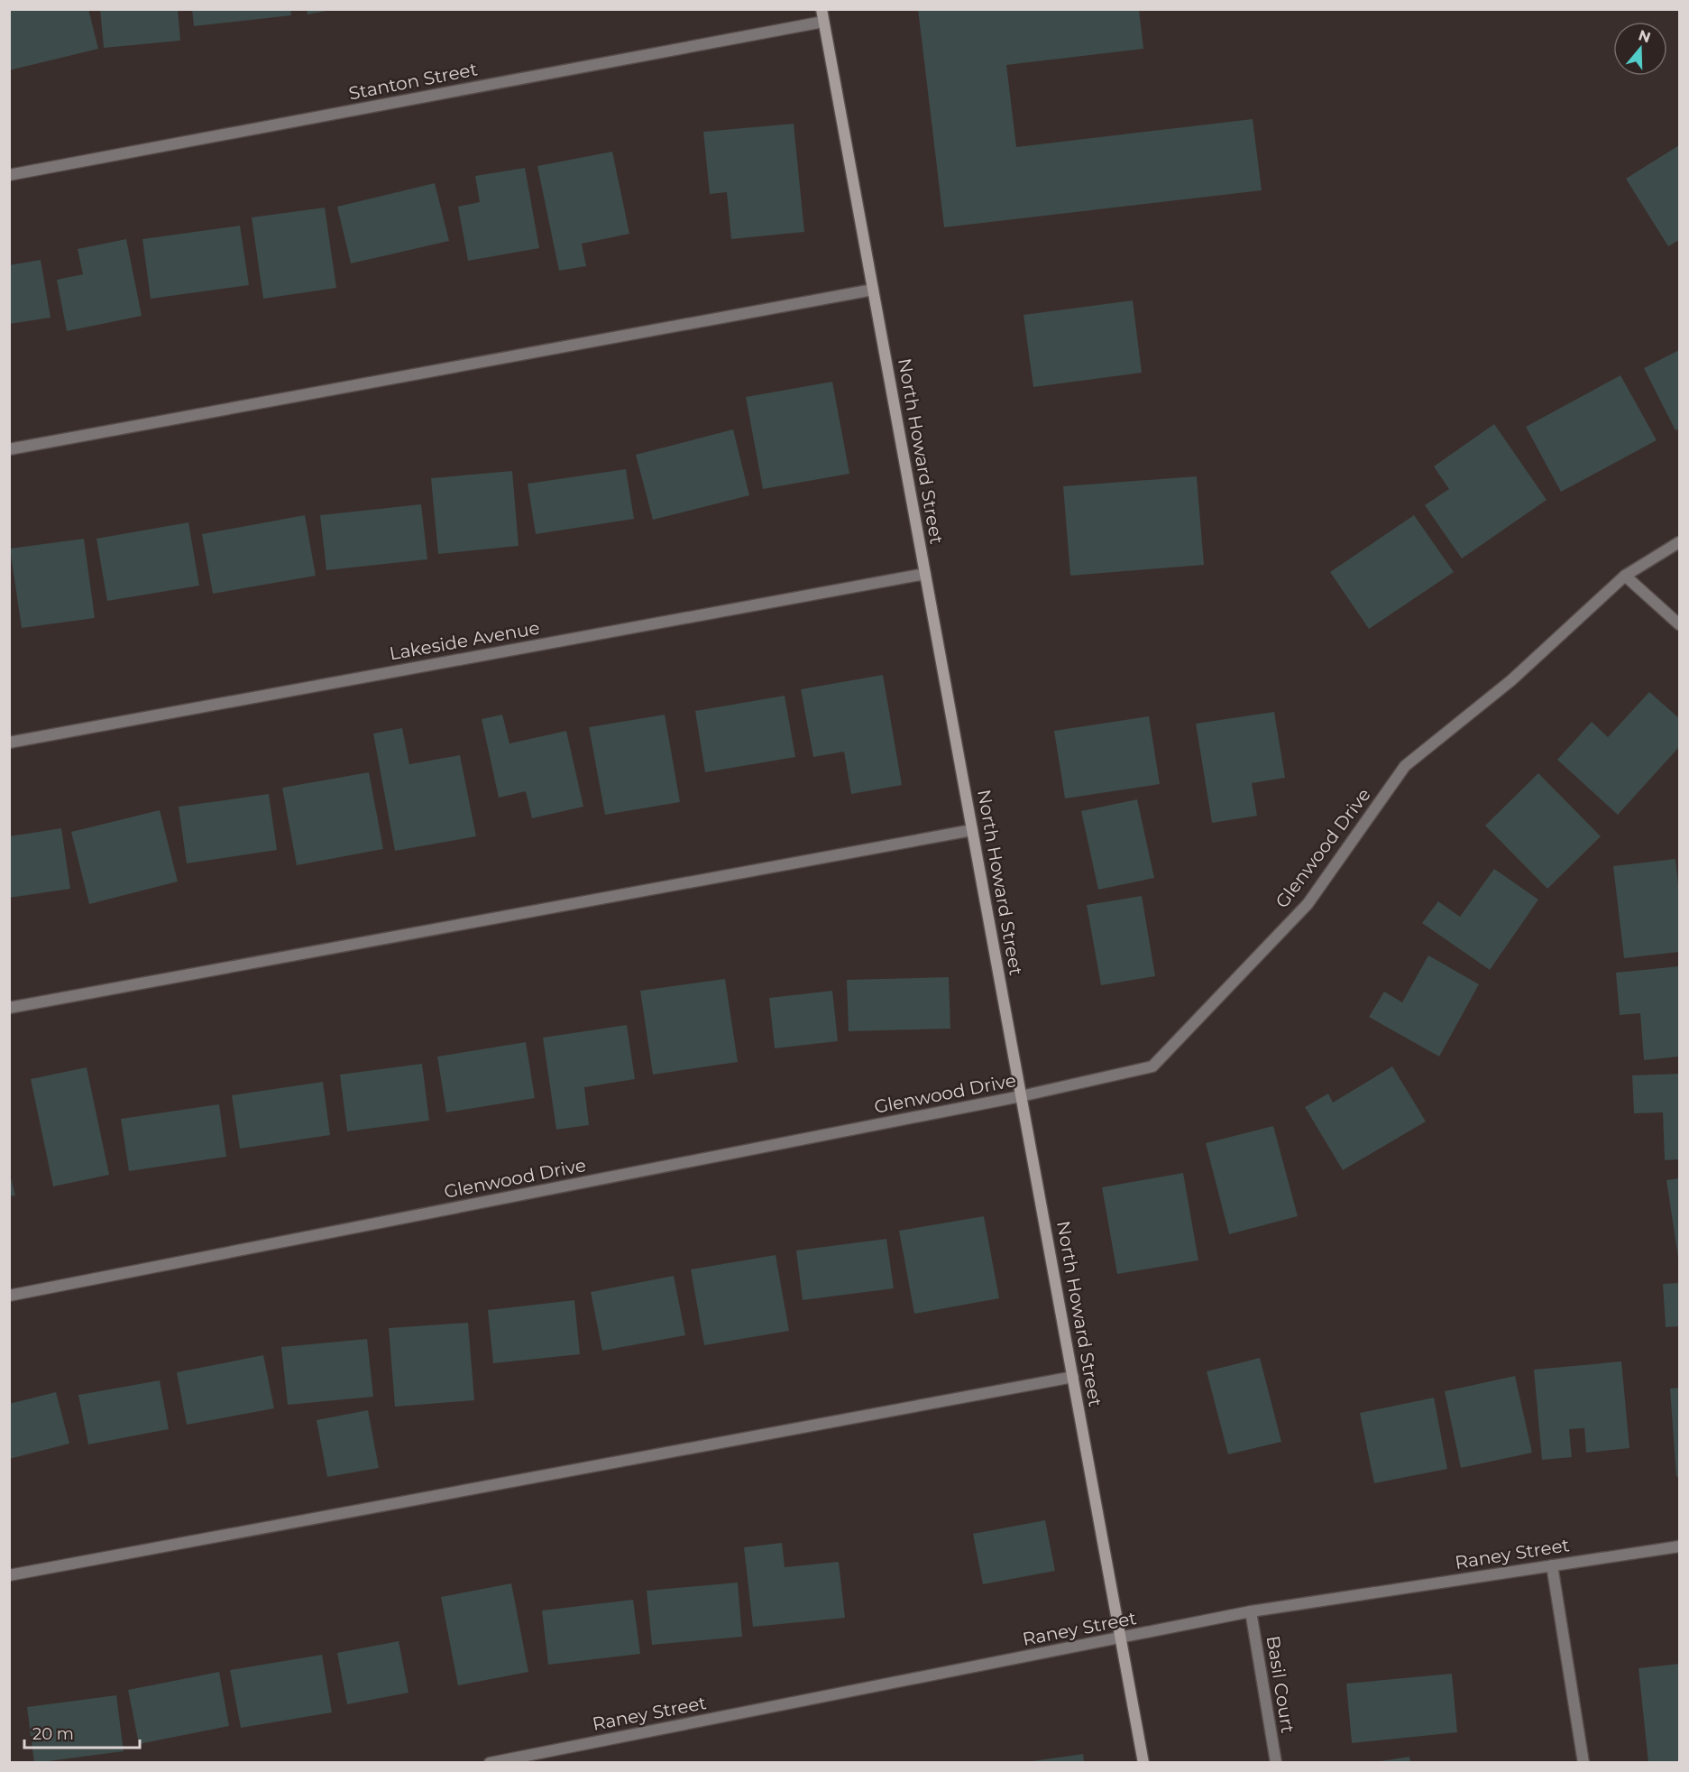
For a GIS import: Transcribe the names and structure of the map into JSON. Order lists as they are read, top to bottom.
{
  "streets": {
    "street": [
      "Stanton Street",
      "North Howard Street",
      "Lakeside Avenue",
      "Glenwood Drive",
      "Raney Street",
      "Basil Court"
    ]
  },
  "crossings": [
    ["Stanton Street", "North Howard Street"],
    ["North Howard Street", "Lakeside Avenue"],
    ["North Howard Street", "Glenwood Drive"],
    ["North Howard Street", "Raney Street"],
    ["Raney Street", "Basil Court"]
  ],
  "scale_bar": "20 m",
  "north": "top"
}
